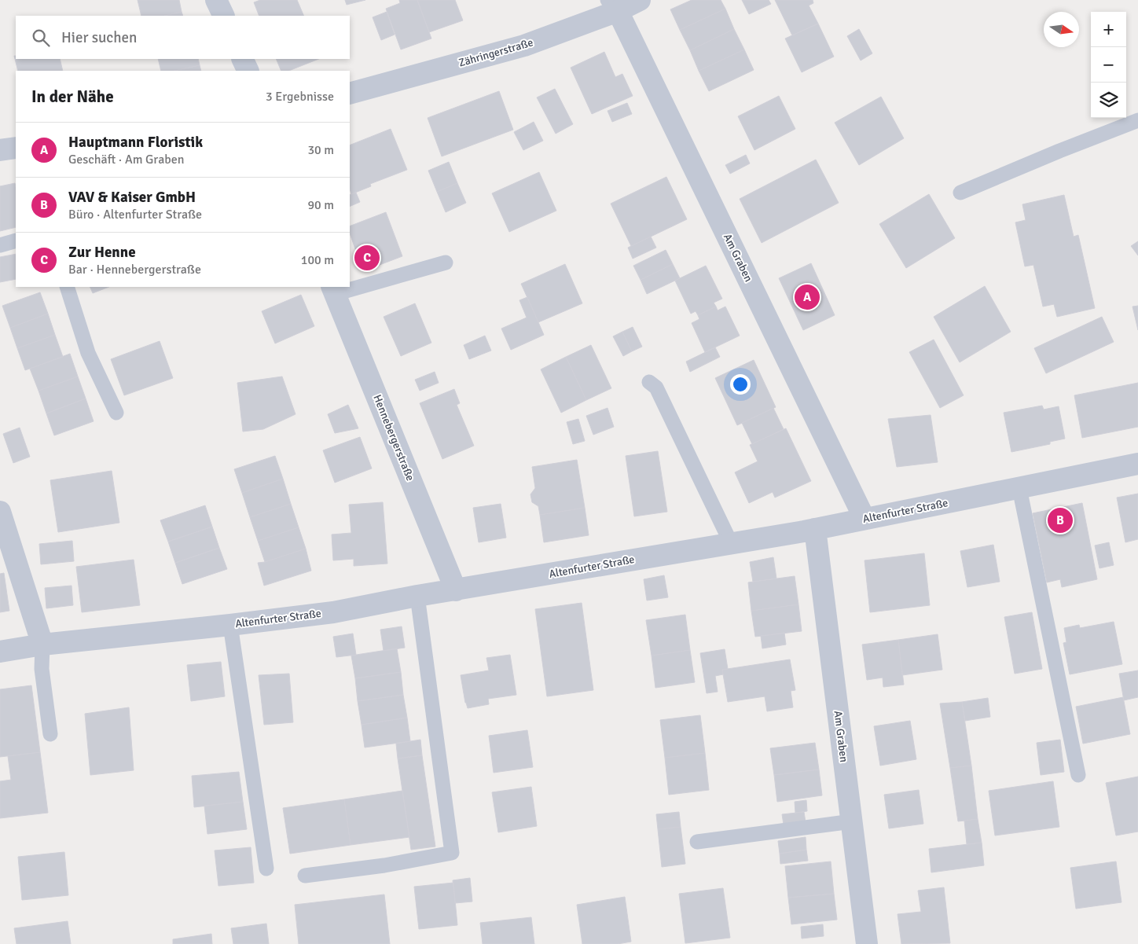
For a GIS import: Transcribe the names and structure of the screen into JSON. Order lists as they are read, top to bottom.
{
  "streets": {
    "street": [
      "Zähringerstraße",
      "Am Graben",
      "Hennebergerstraße",
      "Altenfurter Straße"
    ]
  },
  "crossings": [
    ["Zähringerstraße", "Am Graben"],
    ["Am Graben", "Altenfurter Straße"],
    ["Hennebergerstraße", "Altenfurter Straße"]
  ],
  "north": "right",
  "page": {
    "map_buttons": ["+", "−"],
    "search": "Hier suchen",
    "heading": ["In der Nähe", "3 Ergebnisse"],
    "list": [
      {
        "mark": "A",
        "name": "Hauptmann Floristik",
        "note": "Geschäft · Am Graben",
        "value": "30 m"
      },
      {
        "mark": "B",
        "name": "VAV & Kaiser GmbH",
        "note": "Büro · Altenfurter Straße",
        "value": "90 m"
      },
      {
        "mark": "C",
        "name": "Zur Henne",
        "note": "Bar · Hennebergerstraße",
        "value": "100 m"
      }
    ],
    "pins": ["C", "A", "B"]
  }
}
